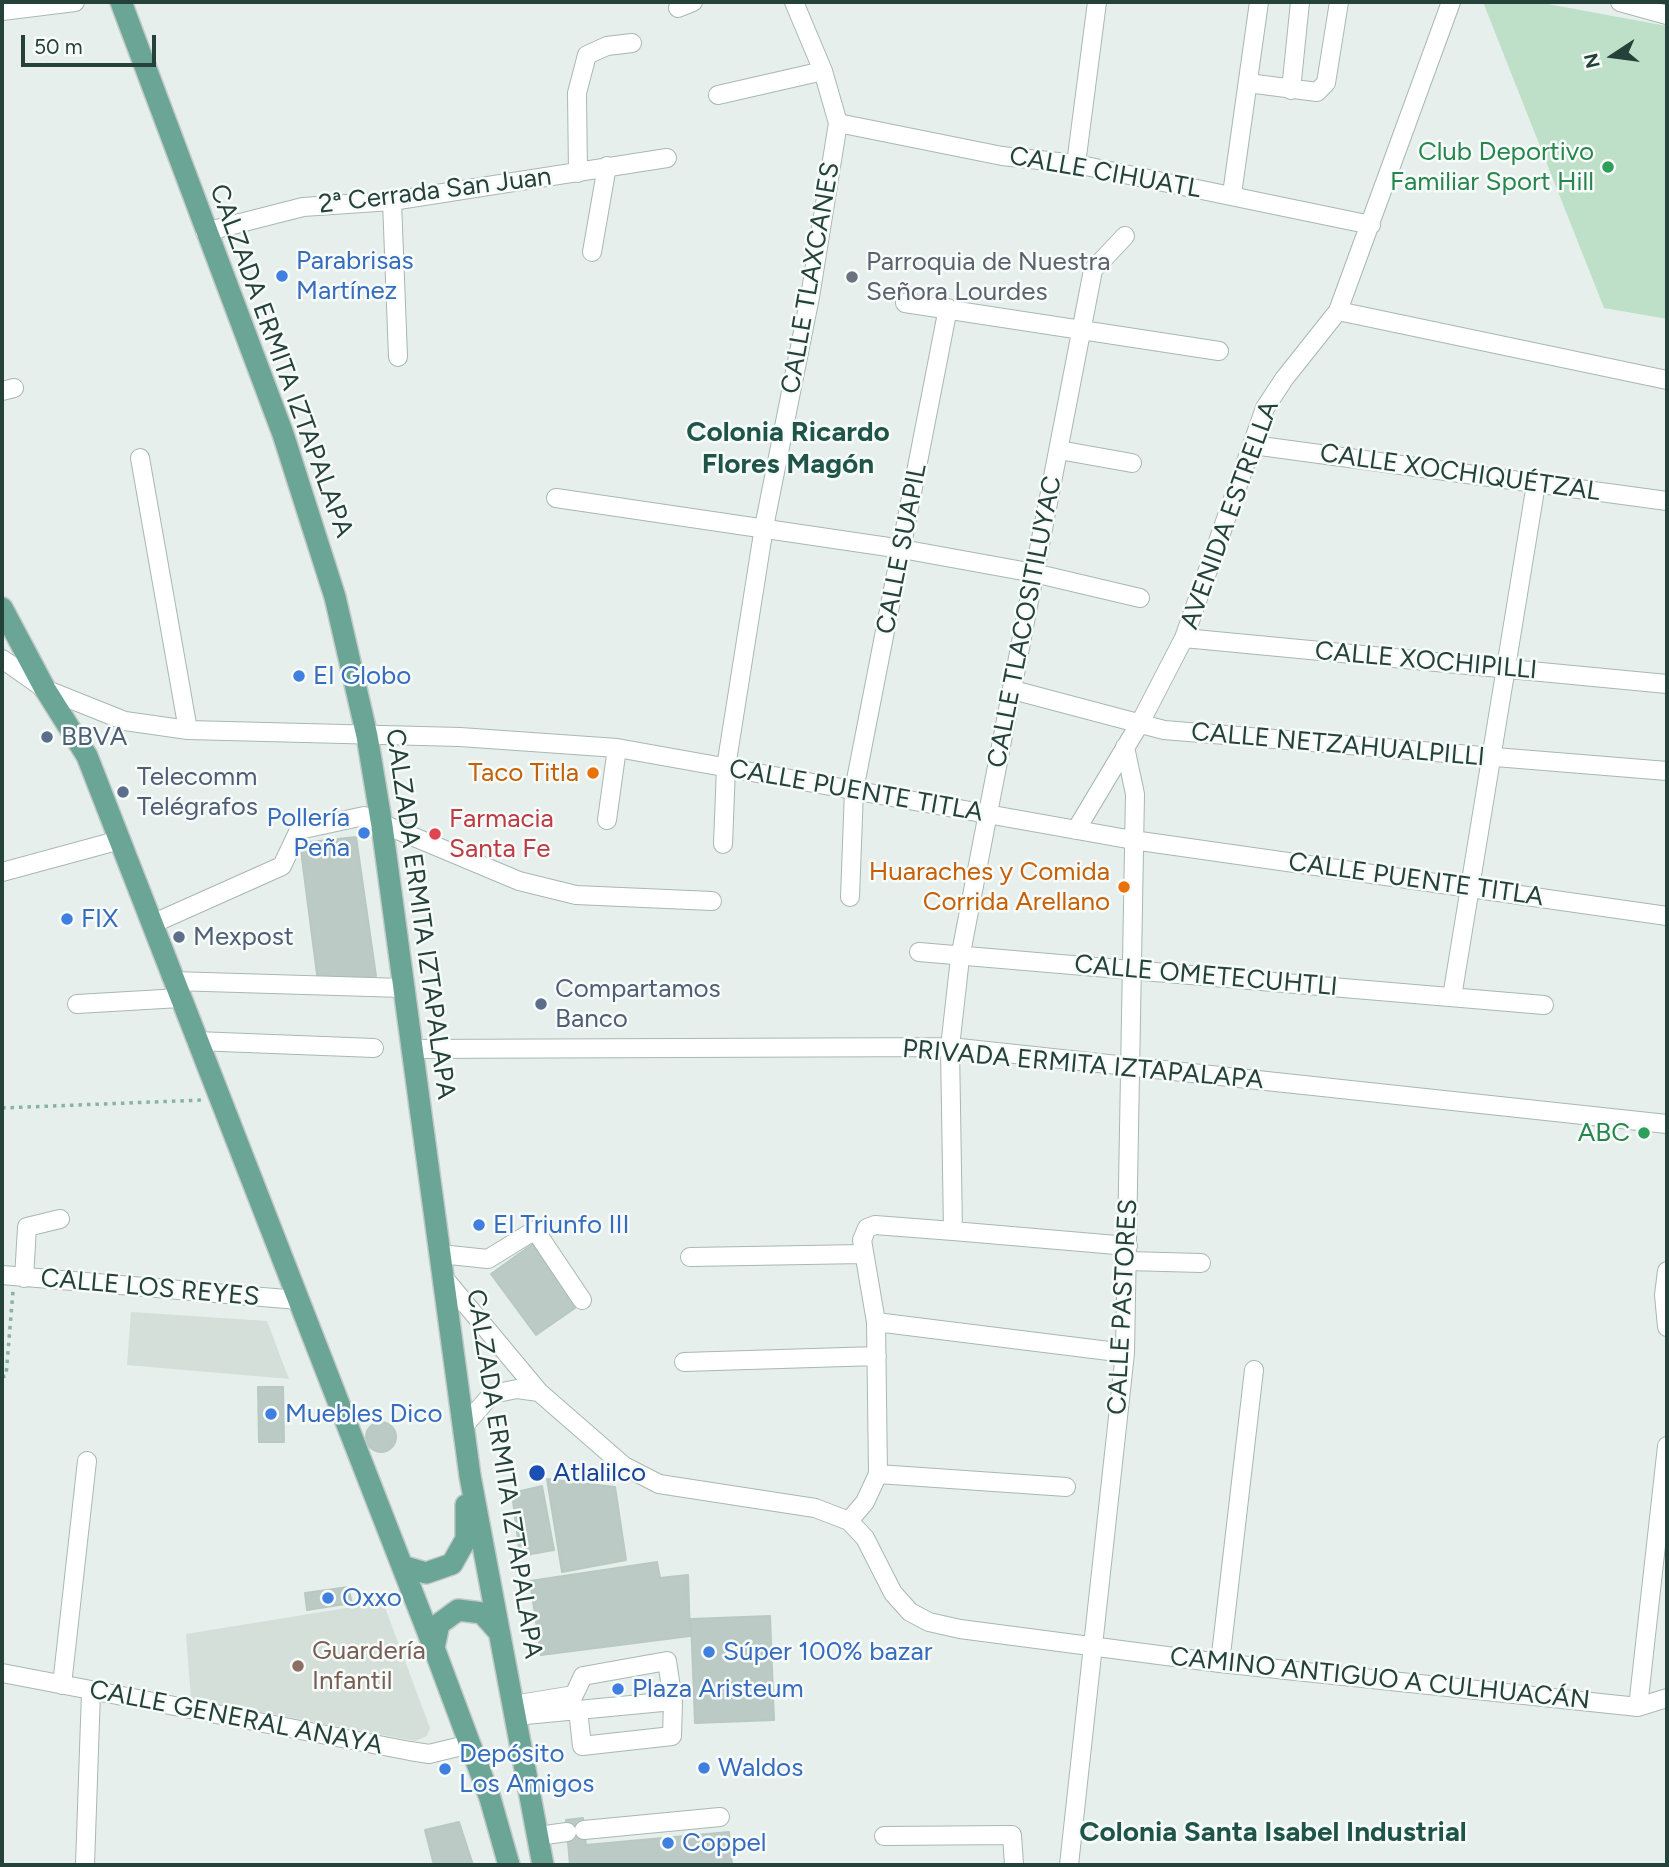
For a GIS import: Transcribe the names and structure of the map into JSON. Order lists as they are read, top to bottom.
{
  "streets": {
    "main road": ["CALZADA ERMITA IZTAPALAPA"],
    "street": [
      "CALLE CIHUATL",
      "2ª Cerrada San Juan",
      "CALLE TLAXCANES",
      "CALLE XOCHIQUÉTZAL",
      "AVENIDA ESTRELLA",
      "CALLE SUAPIL",
      "CALLE TLACOSITILUYAC",
      "CALLE XOCHIPILLI",
      "CALLE NETZAHUALPILLI",
      "CALLE PUENTE TITLA",
      "CALLE OMETECUHTLI",
      "PRIVADA ERMITA IZTAPALAPA",
      "CALLE LOS REYES",
      "CALLE PASTORES",
      "CAMINO ANTIGUO A CULHUACÁN",
      "CALLE GENERAL ANAYA"
    ]
  },
  "crossings": [
    ["CALLE CIHUATL", "CALLE TLAXCANES"],
    ["CALLE CIHUATL", "AVENIDA ESTRELLA"],
    ["2ª Cerrada San Juan", "CALZADA ERMITA IZTAPALAPA"],
    ["CALLE TLAXCANES", "CALLE PUENTE TITLA"],
    ["CALZADA ERMITA IZTAPALAPA", "CALLE PUENTE TITLA"],
    ["CALZADA ERMITA IZTAPALAPA", "PRIVADA ERMITA IZTAPALAPA"],
    ["CALLE XOCHIQUÉTZAL", "AVENIDA ESTRELLA"],
    ["AVENIDA ESTRELLA", "CALLE XOCHIPILLI"],
    ["AVENIDA ESTRELLA", "CALLE NETZAHUALPILLI"],
    ["AVENIDA ESTRELLA", "CALLE PUENTE TITLA"],
    ["AVENIDA ESTRELLA", "CALLE PASTORES"],
    ["CALLE SUAPIL", "CALLE PUENTE TITLA"],
    ["CALLE TLACOSITILUYAC", "CALLE NETZAHUALPILLI"],
    ["CALLE TLACOSITILUYAC", "CALLE PUENTE TITLA"],
    ["CALLE TLACOSITILUYAC", "CALLE OMETECUHTLI"],
    ["CALLE TLACOSITILUYAC", "PRIVADA ERMITA IZTAPALAPA"],
    ["CALLE PUENTE TITLA", "CALLE PASTORES"],
    ["CALLE OMETECUHTLI", "CALLE PASTORES"],
    ["PRIVADA ERMITA IZTAPALAPA", "CALLE PASTORES"],
    ["CALLE PASTORES", "CAMINO ANTIGUO A CULHUACÁN"]
  ],
  "districts": ["Colonia Ricardo Flores Magón", "Colonia Santa Isabel Industrial"],
  "places": [
    "Club Deportivo Familiar Sport Hill",
    "Parabrisas Martínez",
    "Parroquia de Nuestra Señora Lourdes",
    "El Globo",
    "BBVA",
    "Taco Titla",
    "Telecomm Telégrafos",
    "Pollería Peña",
    "Farmacia Santa Fe",
    "Huaraches y Comida Corrida Arellano",
    "FIX",
    "Mexpost",
    "Compartamos Banco",
    "ABC",
    "El Triunfo III",
    "Muebles Dico",
    "Atlalilco",
    "Oxxo",
    "Súper 100% bazar",
    "Guardería Infantil",
    "Plaza Aristeum",
    "Waldos",
    "Depósito Los Amigos",
    "Coppel"
  ],
  "scale_bar": "50 m",
  "north": "left"
}
